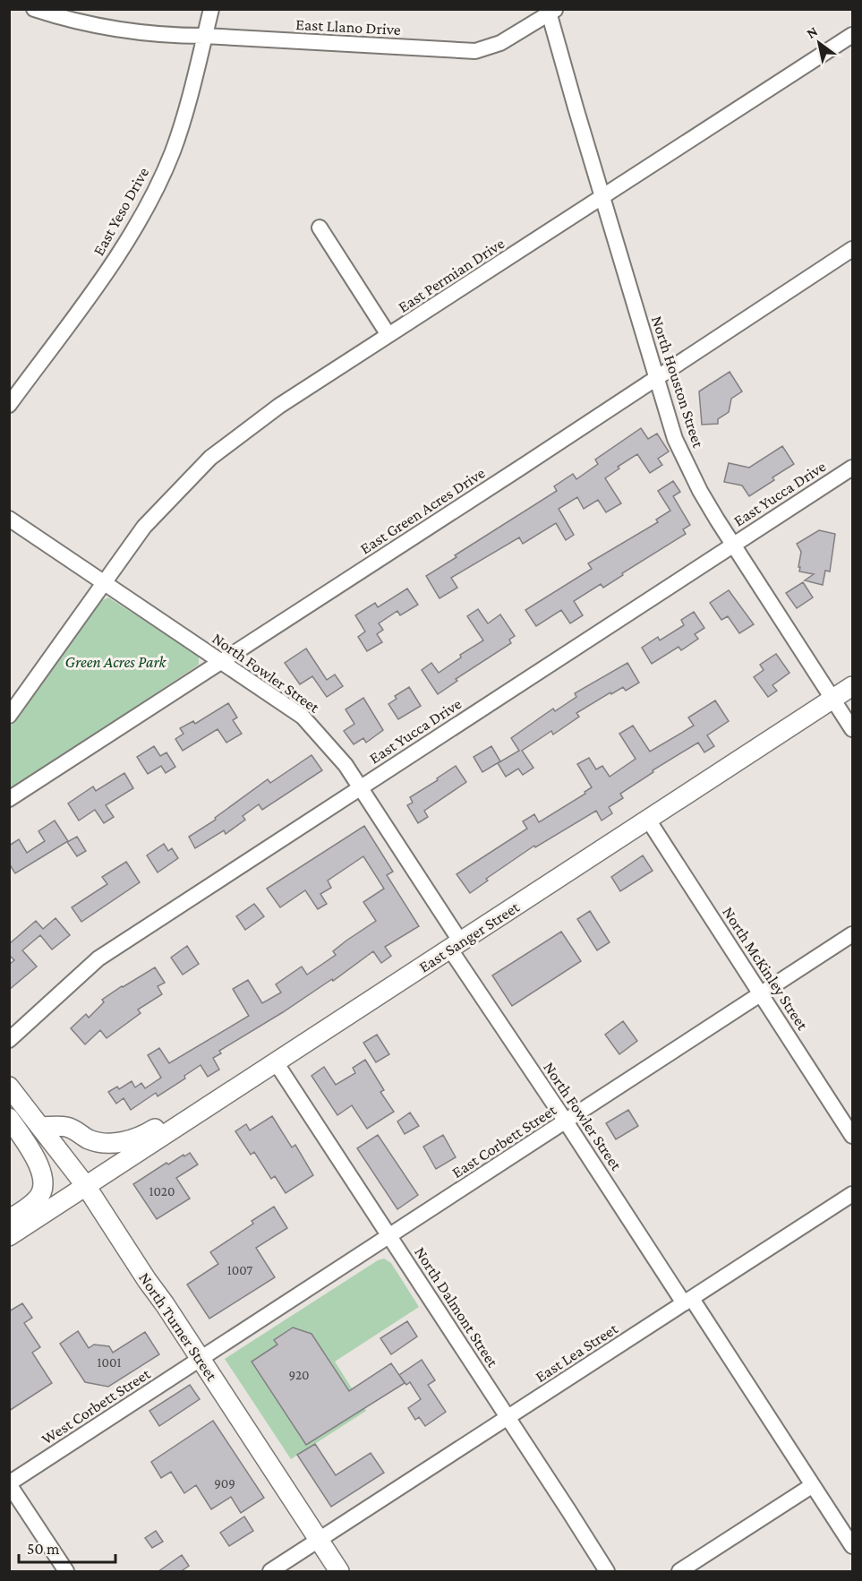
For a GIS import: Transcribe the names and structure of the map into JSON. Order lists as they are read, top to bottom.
{
  "streets": {
    "main road": ["East Sanger Street", "North Turner Street"],
    "street": [
      "East Llano Drive",
      "East Yeso Drive",
      "East Permian Drive",
      "North Houston Street",
      "East Yucca Drive",
      "East Green Acres Drive",
      "North Fowler Street",
      "North McKinley Street",
      "East Corbett Street",
      "North Dalmont Street",
      "East Lea Street",
      "West Corbett Street"
    ]
  },
  "crossings": [
    ["East Llano Drive", "East Yeso Drive"],
    ["East Llano Drive", "North Houston Street"],
    ["East Permian Drive", "North Houston Street"],
    ["East Permian Drive", "North Fowler Street"],
    ["North Houston Street", "East Yucca Drive"],
    ["North Houston Street", "East Green Acres Drive"],
    ["North Houston Street", "East Sanger Street"],
    ["East Yucca Drive", "North Fowler Street"],
    ["East Green Acres Drive", "North Fowler Street"],
    ["North Fowler Street", "East Sanger Street"],
    ["North Fowler Street", "East Corbett Street"],
    ["North Fowler Street", "East Lea Street"],
    ["East Sanger Street", "North McKinley Street"],
    ["East Sanger Street", "North Dalmont Street"],
    ["East Sanger Street", "North Turner Street"],
    ["North McKinley Street", "East Corbett Street"],
    ["East Corbett Street", "North Dalmont Street"],
    ["East Corbett Street", "North Turner Street"],
    ["East Corbett Street", "West Corbett Street"],
    ["North Dalmont Street", "East Lea Street"],
    ["North Turner Street", "East Lea Street"],
    ["North Turner Street", "West Corbett Street"]
  ],
  "parks": ["Green Acres Park"],
  "house_numbers": [
    "1020",
    "1007",
    "1001",
    "920",
    "909"
  ],
  "scale_bar": "50 m",
  "north": "top left"
}
